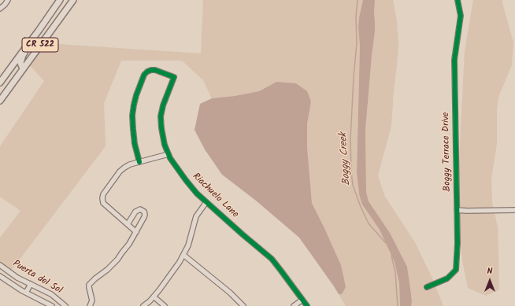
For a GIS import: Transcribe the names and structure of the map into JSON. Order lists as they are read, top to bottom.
{
  "streets": {
    "main road": ["CR 522"],
    "street": ["Boggy Terrace Drive", "Riachuelo Lane", "Puerta del Sol"]
  },
  "water": ["Boggy Creek"],
  "north": "top"
}
